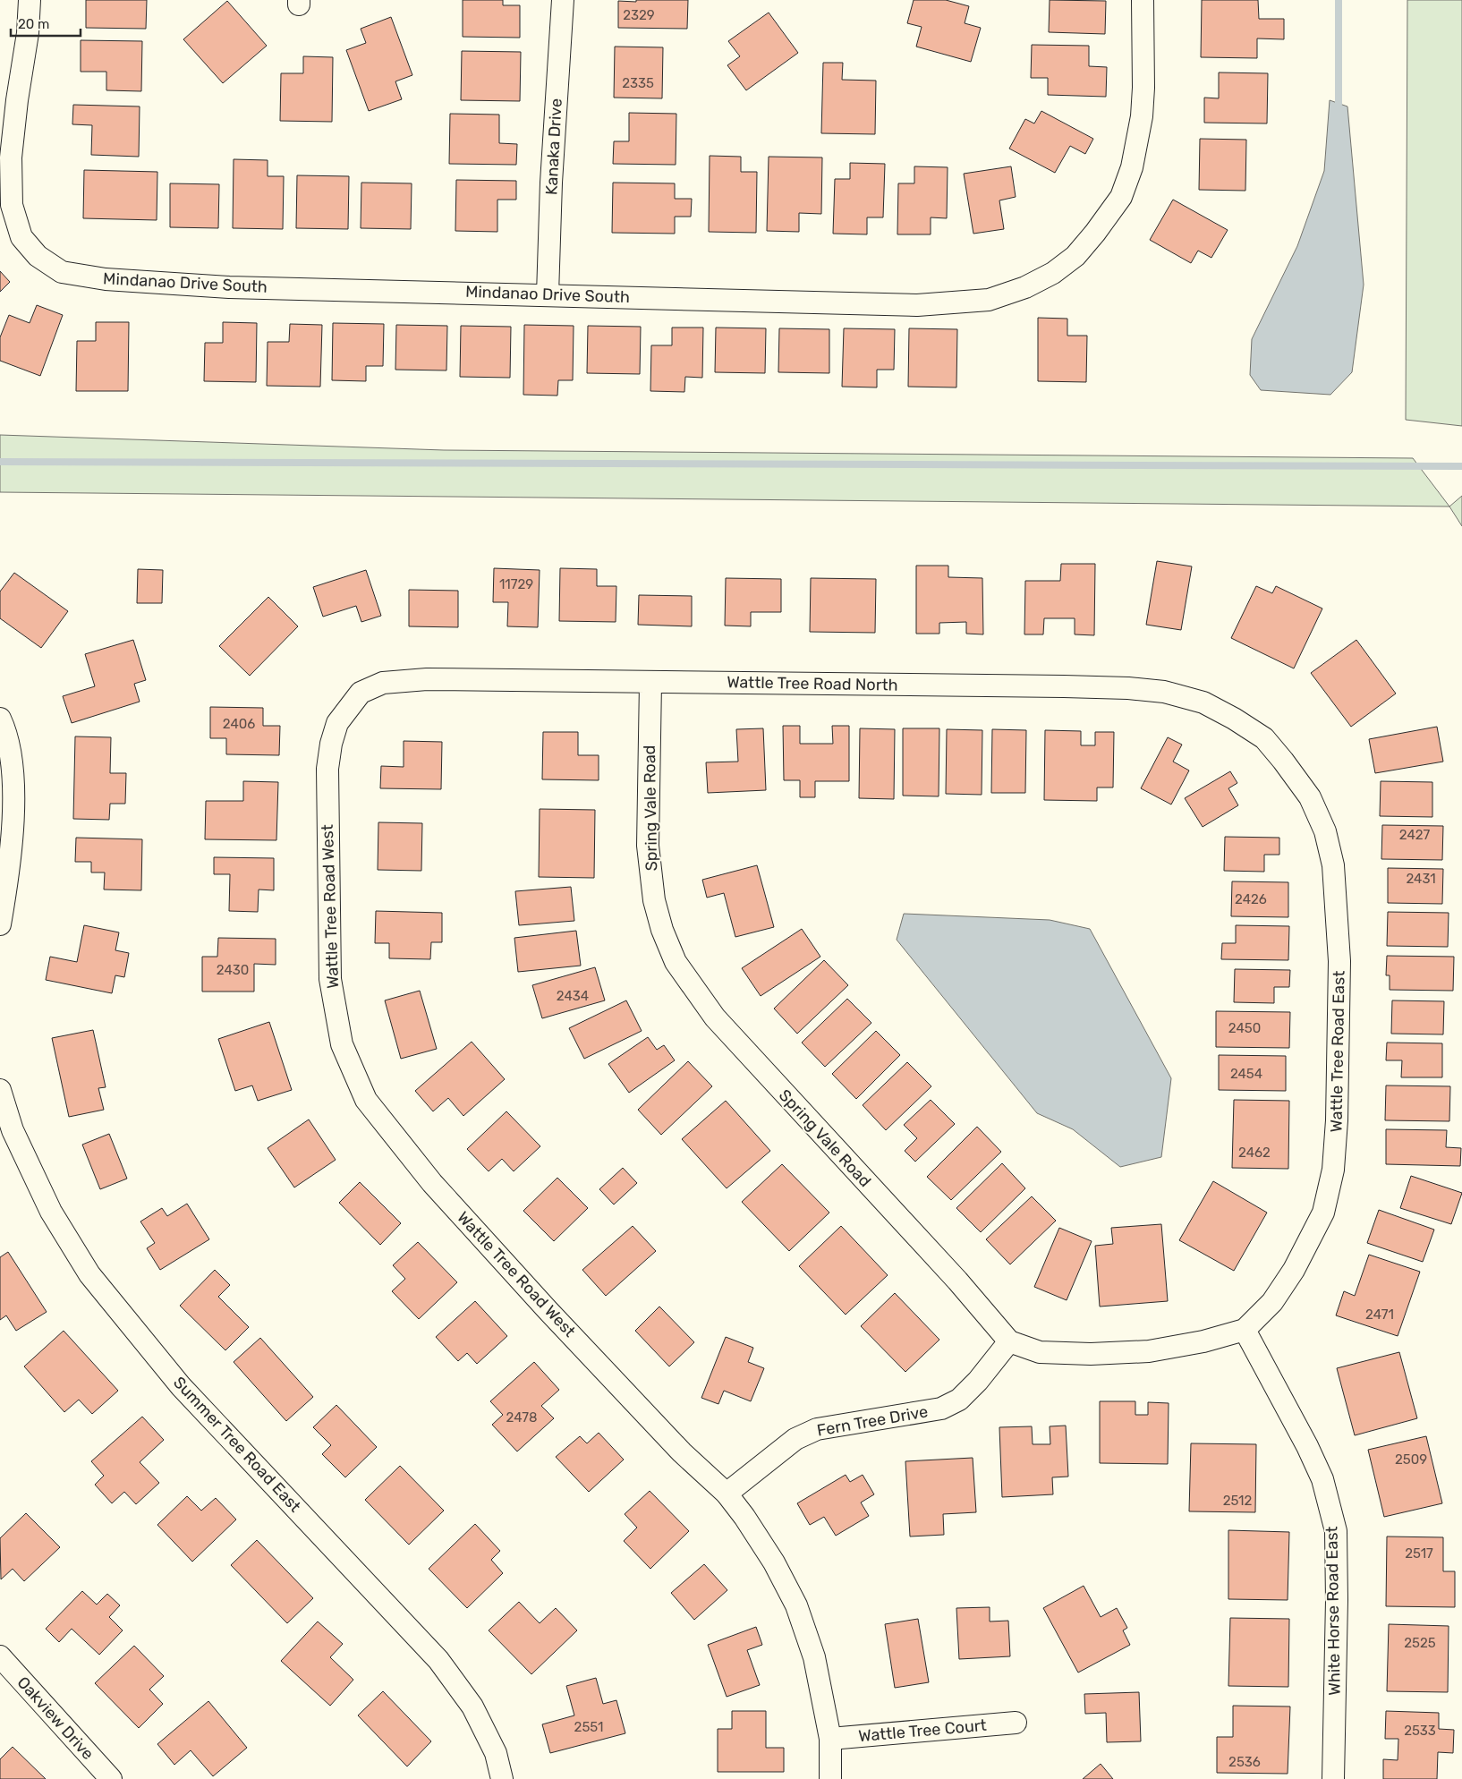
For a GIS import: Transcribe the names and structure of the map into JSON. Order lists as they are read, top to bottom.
{
  "streets": {
    "street": [
      "Kanaka Drive",
      "Mindanao Drive South",
      "Wattle Tree Road North",
      "Spring Vale Road",
      "Wattle Tree Road West",
      "Wattle Tree Road East",
      "Fern Tree Drive",
      "Summer Tree Road East",
      "White Horse Road East",
      "Oakview Drive",
      "Wattle Tree Court"
    ]
  },
  "crossings": [
    ["Kanaka Drive", "Mindanao Drive South"],
    ["Wattle Tree Road North", "Spring Vale Road"],
    ["Wattle Tree Road North", "Wattle Tree Road West"],
    ["Wattle Tree Road North", "Wattle Tree Road East"],
    ["Spring Vale Road", "Wattle Tree Road East"],
    ["Spring Vale Road", "Fern Tree Drive"],
    ["Spring Vale Road", "White Horse Road East"],
    ["Wattle Tree Road West", "Fern Tree Drive"],
    ["Wattle Tree Road West", "Wattle Tree Court"],
    ["Wattle Tree Road East", "White Horse Road East"]
  ],
  "house_numbers": [
    "2329",
    "2335",
    "11729",
    "2406",
    "2427",
    "2431",
    "2426",
    "2430",
    "2434",
    "2450",
    "2454",
    "2462",
    "2471",
    "2478",
    "2509",
    "2512",
    "2517",
    "2525",
    "2551",
    "2533",
    "2536"
  ],
  "scale_bar": "20 m"
}
